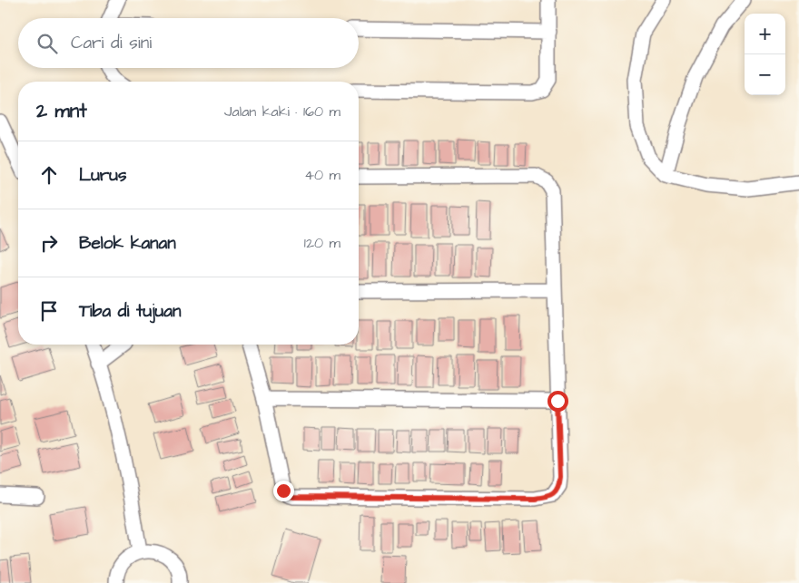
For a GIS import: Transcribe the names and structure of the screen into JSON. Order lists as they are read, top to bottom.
{
  "page": {
    "map_buttons": ["+", "−"],
    "search": "Cari di sini",
    "heading": ["2 mnt", "Jalan kaki · 160 m"],
    "list": [
      ["Lurus", "40 m"],
      ["Belok kanan", "120 m"],
      "Tiba di tujuan"
    ]
  }
}
